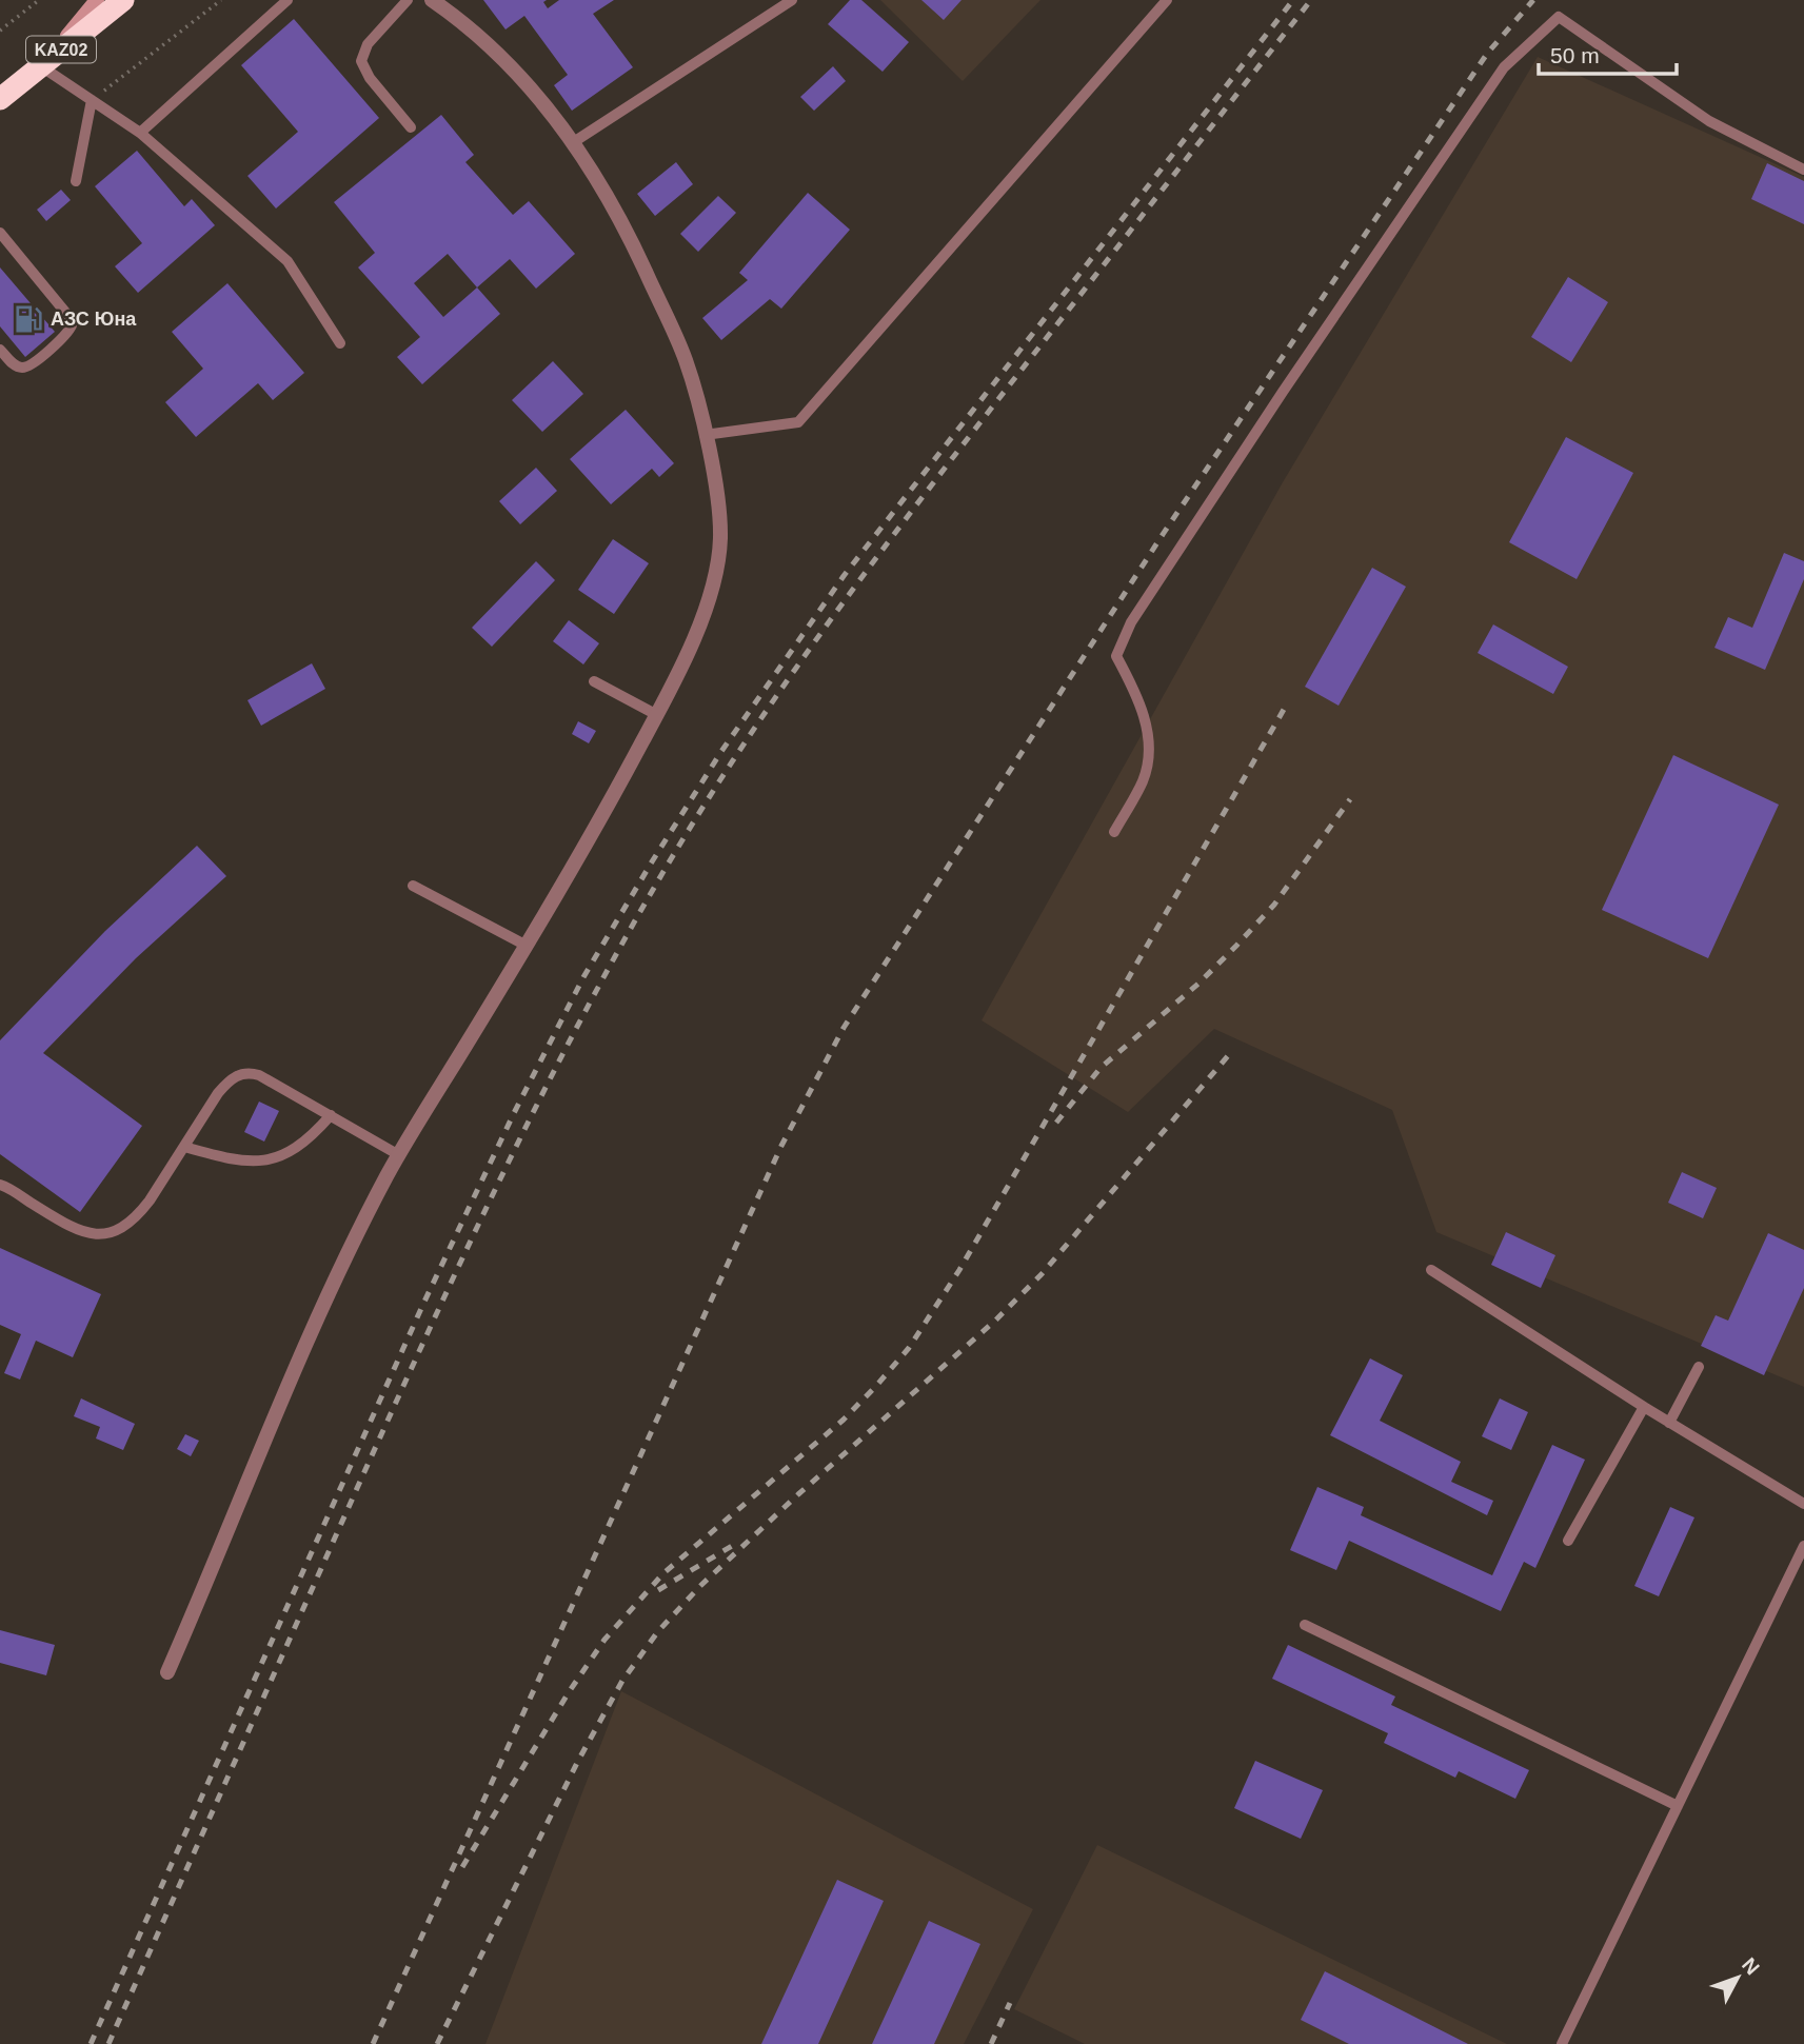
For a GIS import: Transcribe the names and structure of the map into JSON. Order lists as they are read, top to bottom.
{
  "streets": {
    "highway": ["KАZ02"]
  },
  "places": {
    "fuel station": ["АЗС Юна"]
  },
  "scale_bar": "50 m",
  "north": "top right"
}
